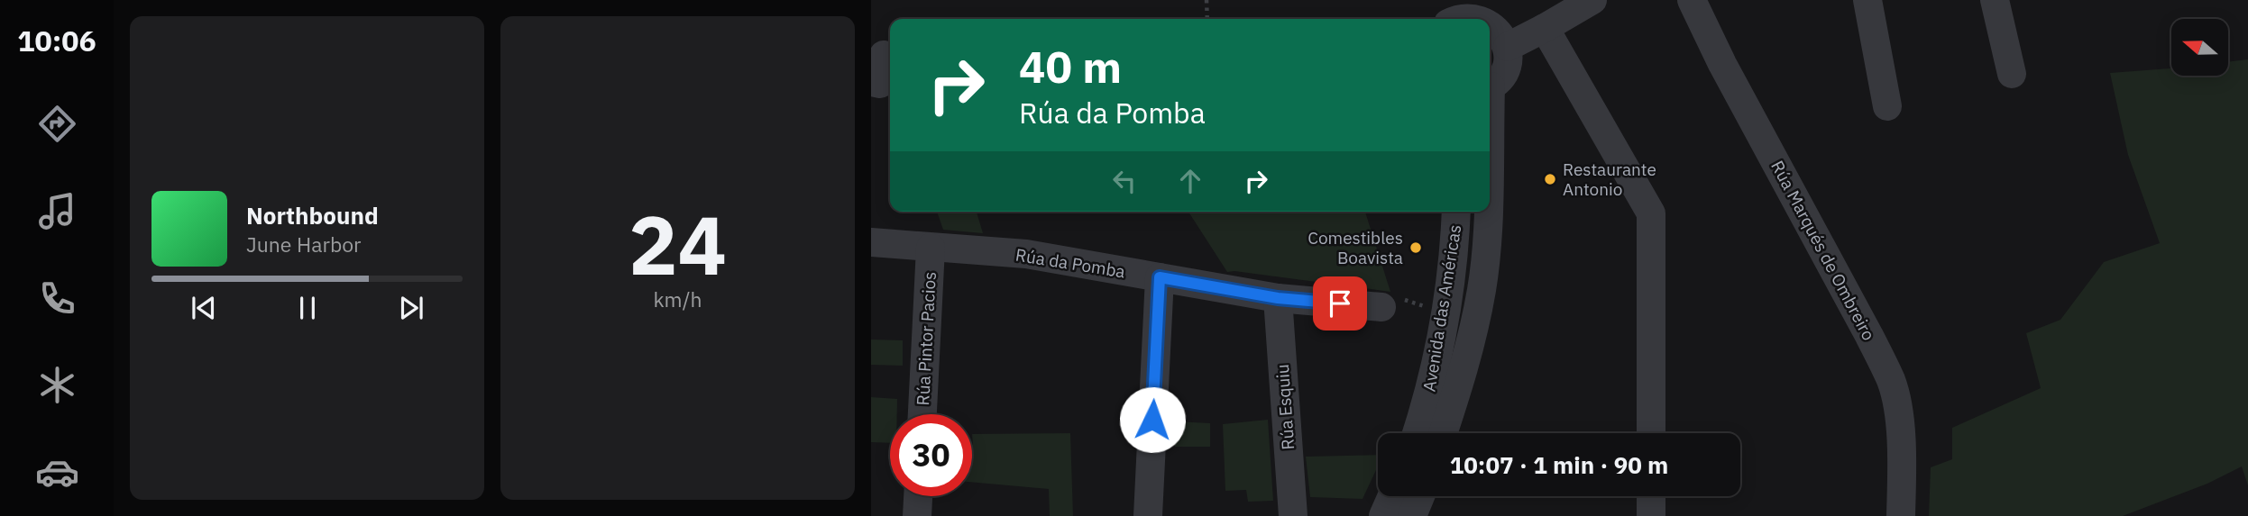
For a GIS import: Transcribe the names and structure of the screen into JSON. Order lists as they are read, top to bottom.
{
  "streets": {
    "street": [
      "Rúa Marqués de Ombreiro",
      "Rúa da Pomba",
      "Avenida das Américas",
      "Rúa Pintor Pacios",
      "Rúa Esquiu"
    ]
  },
  "crossings": [
    ["Rúa da Pomba", "Rúa Pintor Pacios"],
    ["Rúa da Pomba", "Rúa Esquiu"]
  ],
  "places": ["Restaurante Antonio", "Comestibles Boavista"],
  "north": "left",
  "page": {
    "tabs": "10:06",
    "tile": ["24", "km/h"],
    "turn": ["40 m", "Rúa da Pomba"],
    "song": ["Northbound", "June Harbor"],
    "limit": "30",
    "trip": "10:07 · 1 min · 90 m"
  }
}
